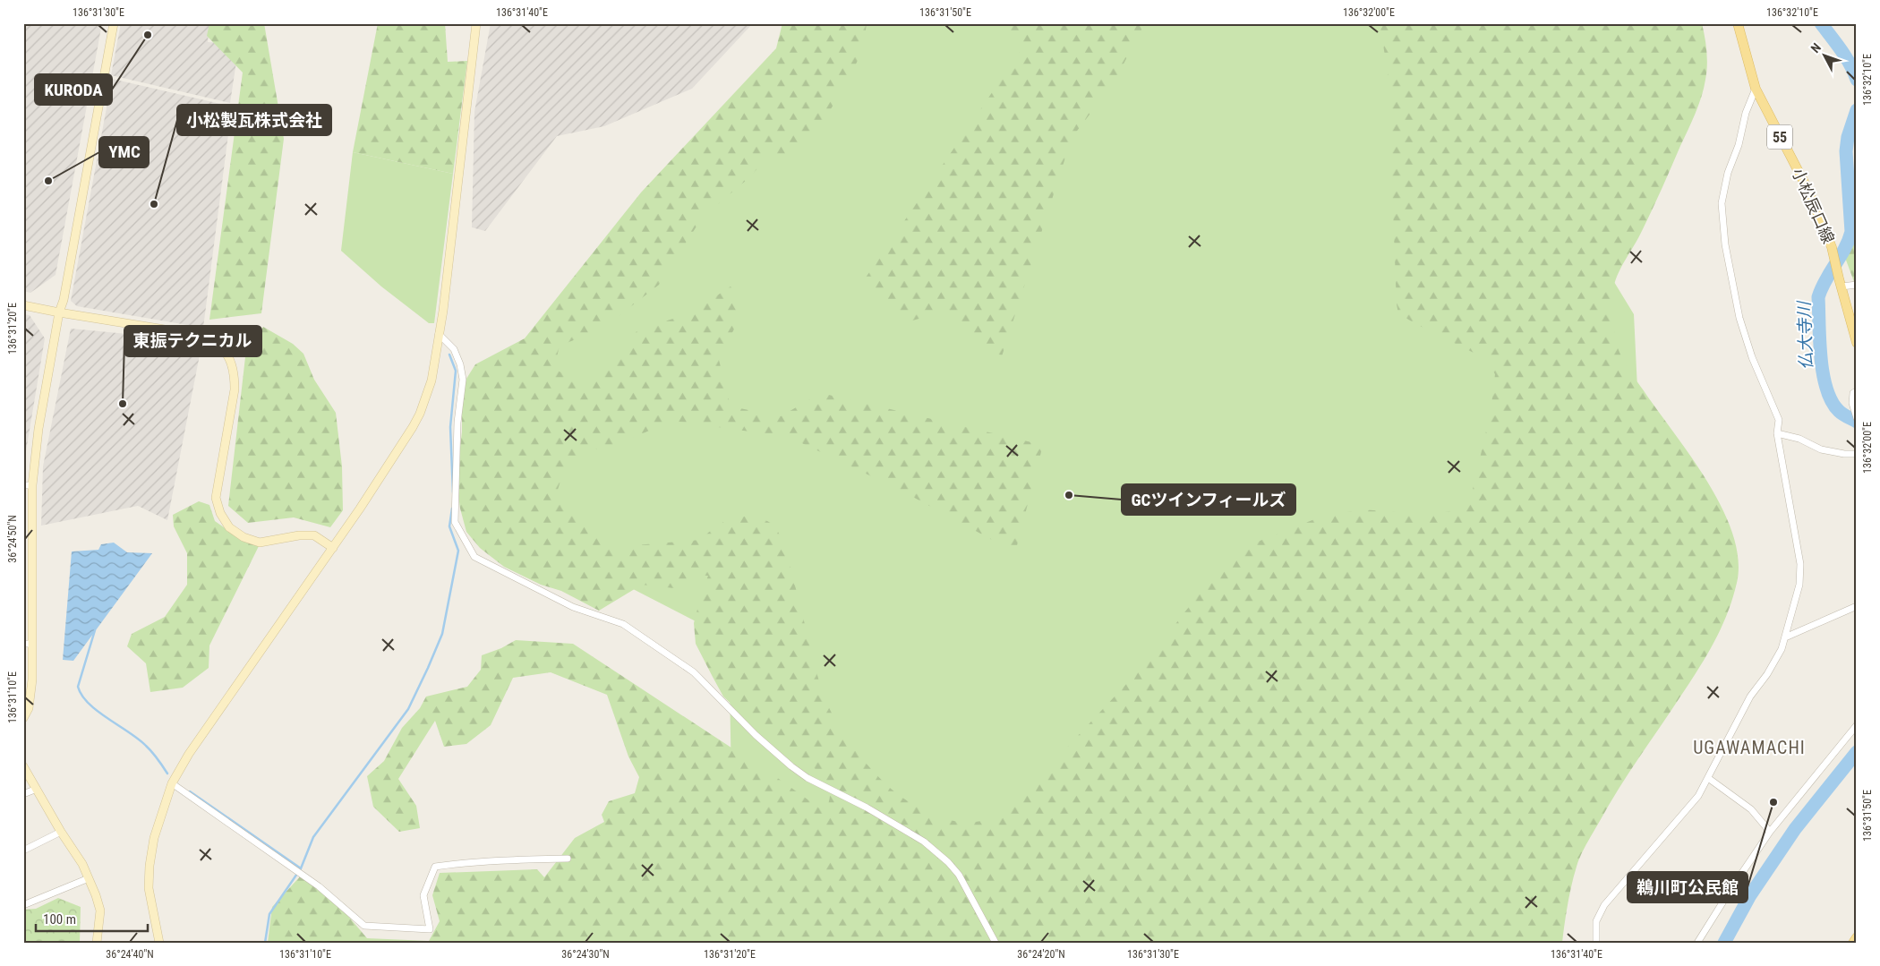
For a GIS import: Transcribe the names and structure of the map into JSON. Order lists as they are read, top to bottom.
{
  "streets": {
    "main road": ["55", "小松辰口線"]
  },
  "districts": ["UGAWAMACHI"],
  "water": ["仏大寺川"],
  "places": [
    "KURODA",
    "YMC",
    "小松製瓦株式会社",
    "東振テクニカル",
    "GCツインフィールズ",
    "鵜川町公民館"
  ],
  "scale_bar": "100 m",
  "north": "top left",
  "coordinates": [
    "136°31'30\"E",
    "136°31'40\"E",
    "136°31'50\"E",
    "136°32'00\"E",
    "136°32'10\"E",
    "136°31'20\"E",
    "36°24'50\"N",
    "136°31'10\"E",
    "36°24'40\"N",
    "36°24'30\"N",
    "36°24'20\"N"
  ]
}
